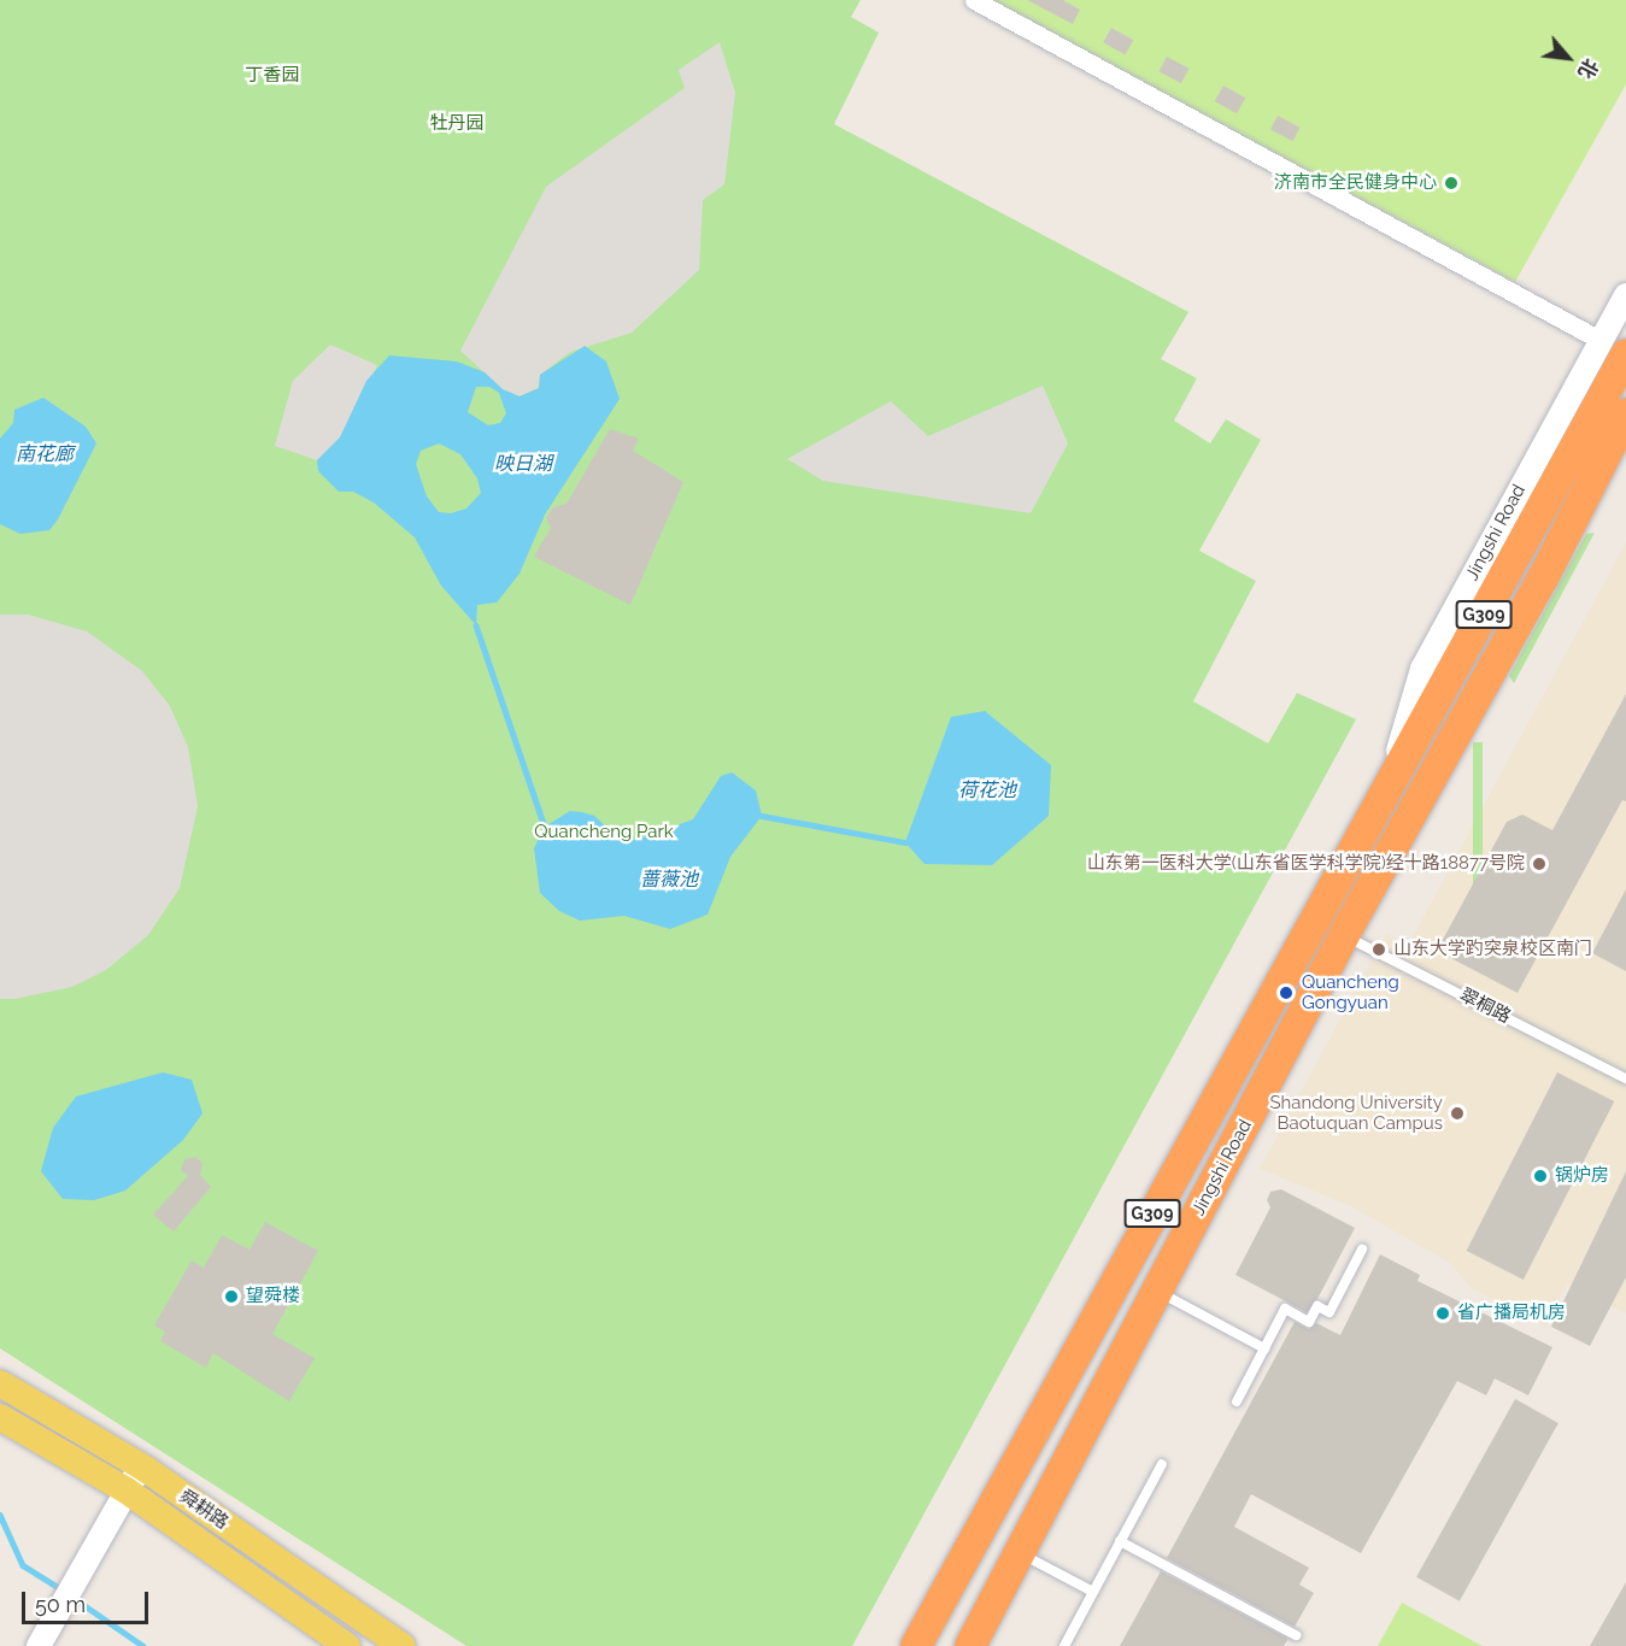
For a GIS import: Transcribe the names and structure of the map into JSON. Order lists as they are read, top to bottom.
{
  "streets": {
    "highway": ["Jingshi Road", "G309"],
    "main road": ["舜耕路"],
    "lane": ["翠桐路"]
  },
  "crossings": [
    ["Jingshi Road", "翠桐路"]
  ],
  "water": [
    "南花廊",
    "映日湖",
    "荷花池",
    "蔷薇池"
  ],
  "parks": ["丁香园", "牡丹园", "Quancheng Park"],
  "places": [
    "济南市全民健身中心",
    "山东第一医科大学(山东省医学科学院)经十路18877号院",
    "山东大学趵突泉校区南门",
    "Quancheng Gongyuan",
    "Shandong University Baotuquan Campus",
    "锅炉房",
    "望舜楼",
    "省广播局机房"
  ],
  "scale_bar": "50 m",
  "north": "bottom right"
}
